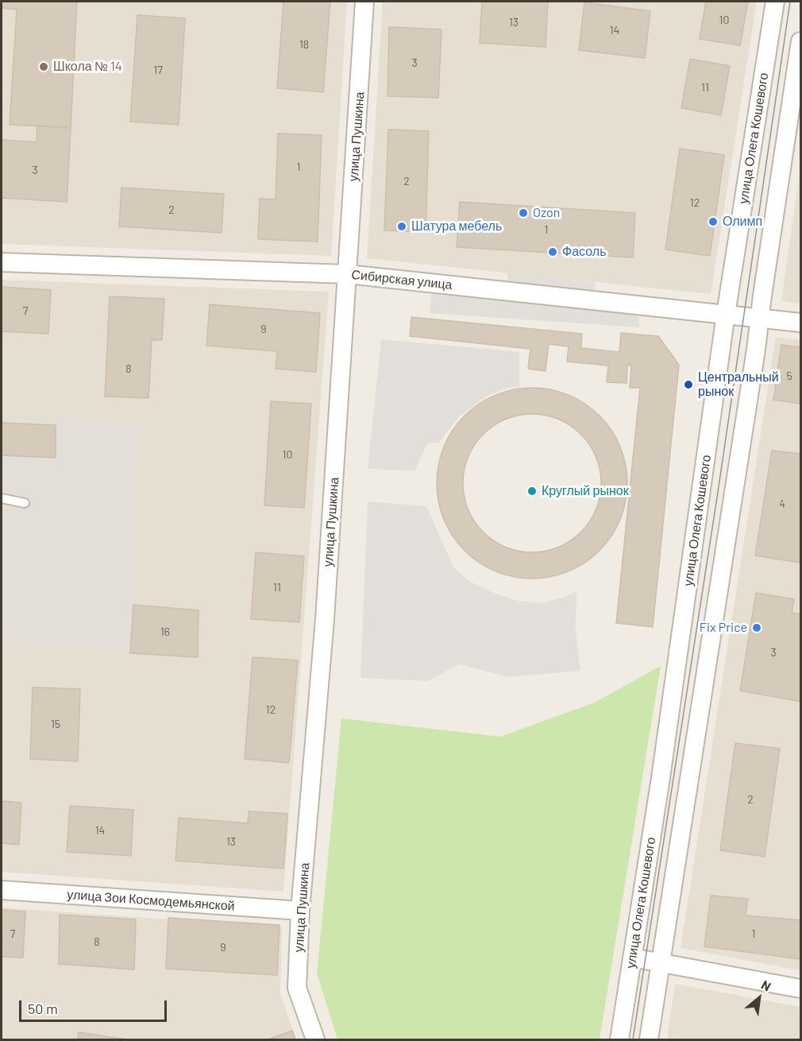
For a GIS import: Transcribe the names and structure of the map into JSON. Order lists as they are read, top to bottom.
{
  "streets": {
    "street": [
      "улица Пушкина",
      "улица Олега Кошевого",
      "Сибирская улица",
      "улица Зои Космодемьянской"
    ]
  },
  "crossings": [
    ["улица Пушкина", "Сибирская улица"],
    ["улица Пушкина", "улица Зои Космодемьянской"],
    ["улица Олега Кошевого", "Сибирская улица"]
  ],
  "places": [
    "Школа № 14",
    "Ozon",
    "Олимп",
    "Шатура мебель",
    "Фасоль",
    "Центральный рынок",
    "Круглый рынок",
    "Fix Price"
  ],
  "house_numbers": [
    "10",
    "13",
    "14",
    "18",
    "3",
    "17",
    "11",
    "1",
    "3",
    "2",
    "12",
    "2",
    "1",
    "7",
    "9",
    "8",
    "5",
    "10",
    "4",
    "11",
    "16",
    "3",
    "12",
    "15",
    "2",
    "14",
    "13",
    "7",
    "1",
    "8",
    "9"
  ],
  "scale_bar": "50 m",
  "north": "top right"
}
